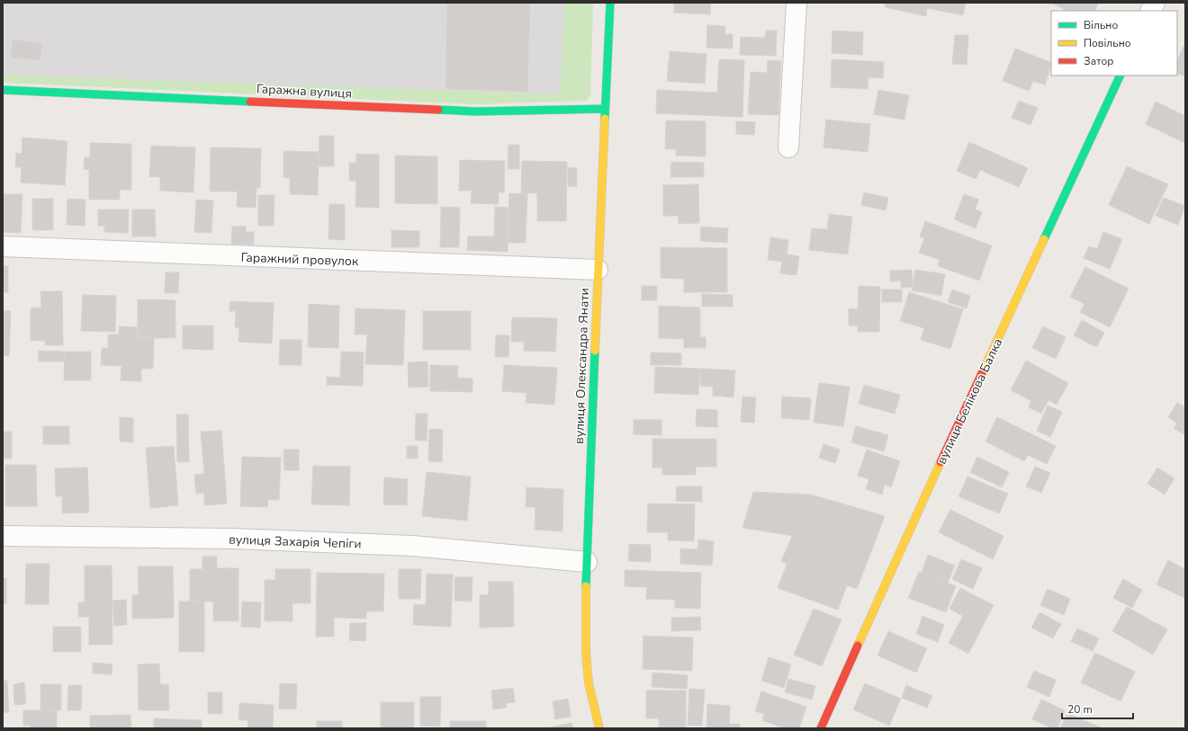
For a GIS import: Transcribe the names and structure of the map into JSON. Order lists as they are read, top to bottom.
{
  "streets": {
    "street": [
      "Гаражна вулиця",
      "Гаражний провулок",
      "вулиця Олександра Янати",
      "вулиця Белікова Балка",
      "вулиця Захарія Чепіги"
    ]
  },
  "crossings": [
    ["Гаражна вулиця", "вулиця Олександра Янати"],
    ["Гаражний провулок", "вулиця Олександра Янати"],
    ["вулиця Олександра Янати", "вулиця Захарія Чепіги"]
  ],
  "legend": ["Вільно", "Повільно", "Затор"],
  "scale_bar": "20 m"
}
